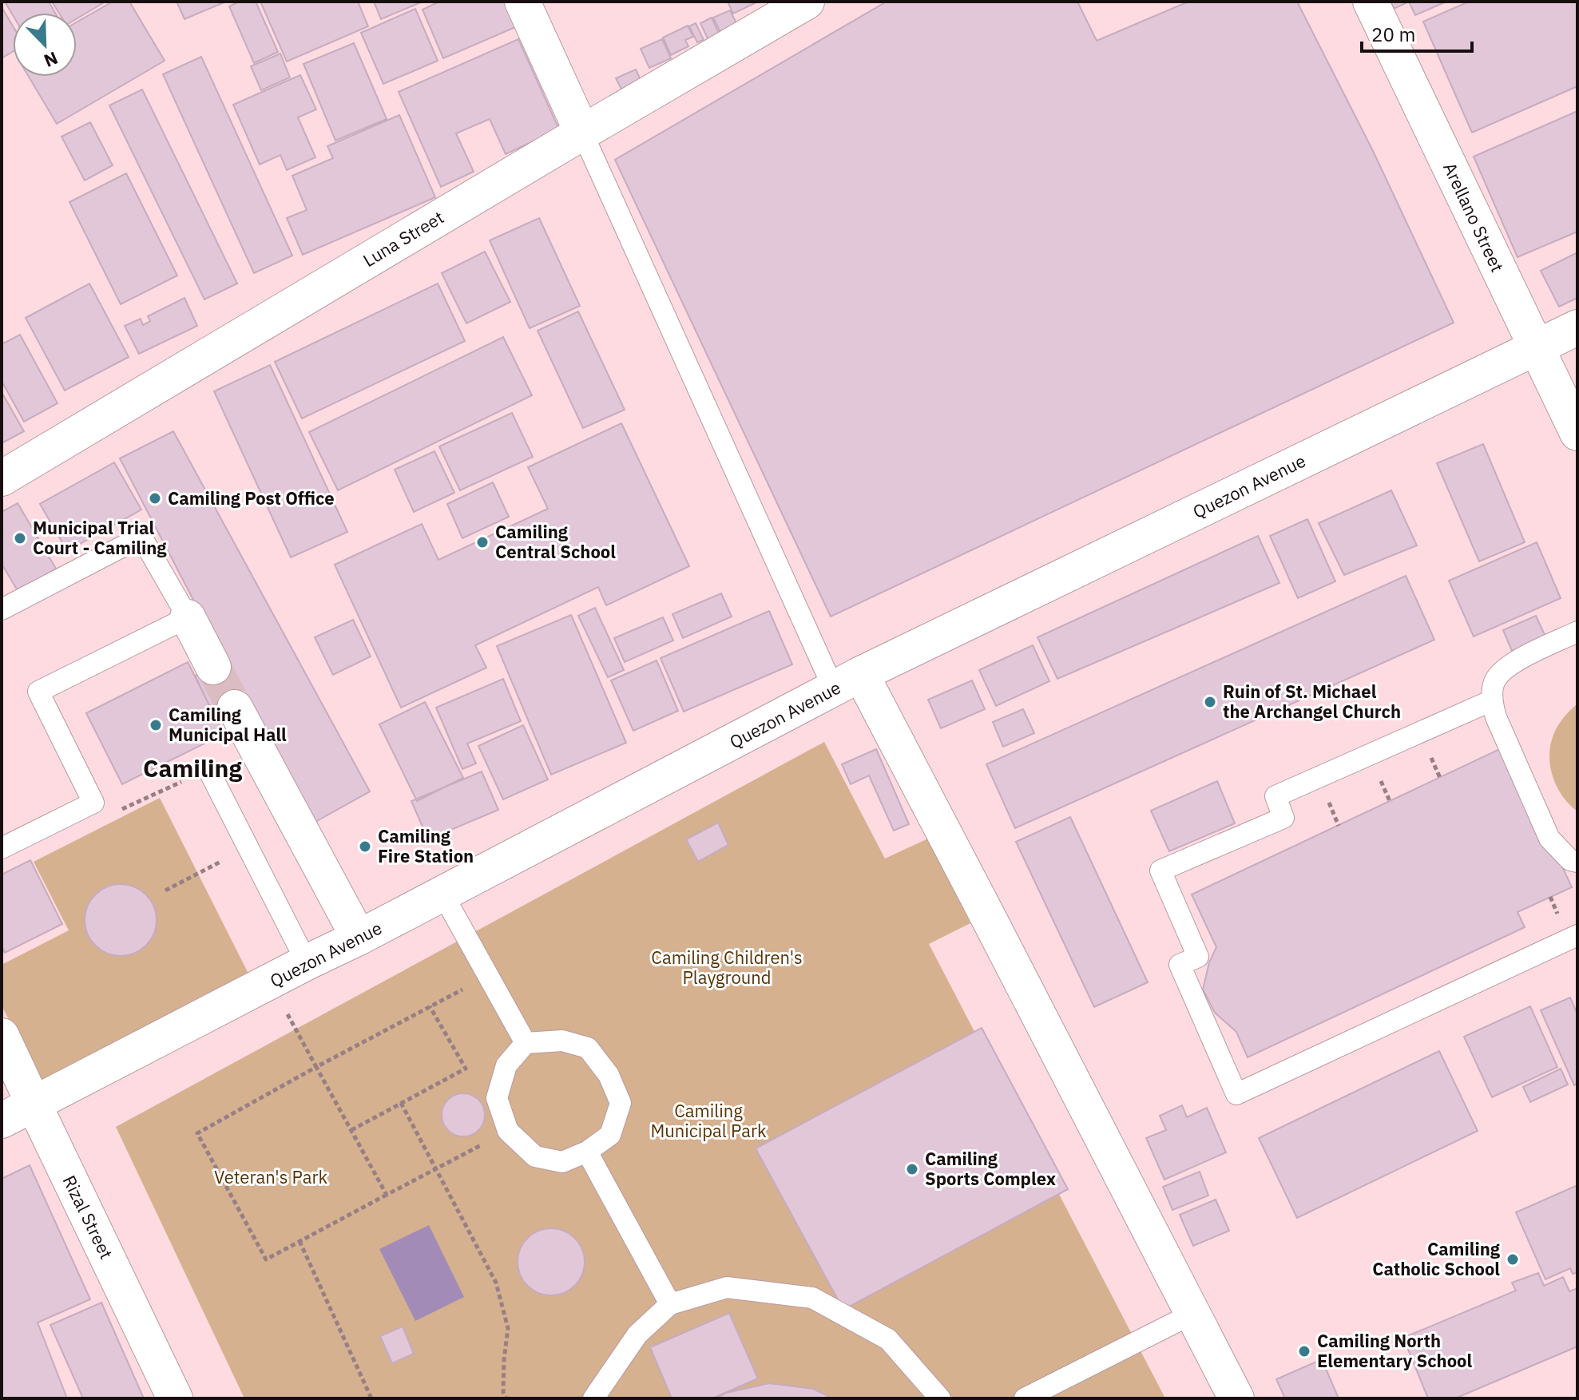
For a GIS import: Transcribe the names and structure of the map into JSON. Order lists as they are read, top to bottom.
{
  "streets": {
    "main road": [
      "Arellano Street",
      "Luna Street",
      "Quezon Avenue",
      "Rizal Street"
    ]
  },
  "crossings": [
    ["Arellano Street", "Quezon Avenue"],
    ["Quezon Avenue", "Rizal Street"]
  ],
  "districts": ["Camiling"],
  "parks": ["Camiling Children's Playground", "Camiling Municipal Park", "Veteran's Park"],
  "places": [
    "Camiling Post Office",
    "Municipal Trial Court - Camiling",
    "Camiling Central School",
    "Ruin of St. Michael the Archangel Church",
    "Camiling Municipal Hall",
    "Camiling Fire Station",
    "Camiling Sports Complex",
    "Camiling Catholic School",
    "Camiling North Elementary School"
  ],
  "scale_bar": "20 m",
  "north": "bottom right"
}
